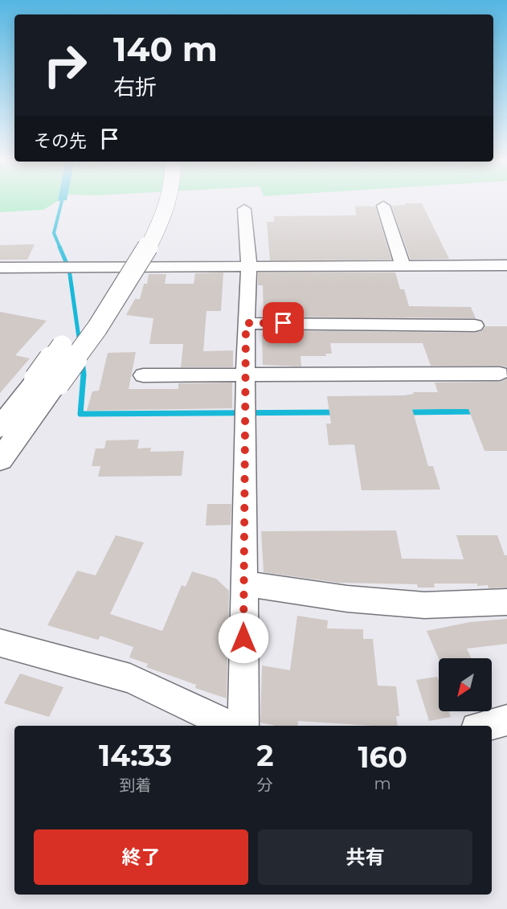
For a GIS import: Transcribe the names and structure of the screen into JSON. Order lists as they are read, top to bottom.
{
  "north": "bottom left",
  "page": {
    "turn": ["140 m", "右折"],
    "then": "その先",
    "eta": [
      "14:33",
      "到着",
      "2",
      "分",
      "160",
      "m"
    ],
    "buttons": ["終了", "共有"]
  }
}
